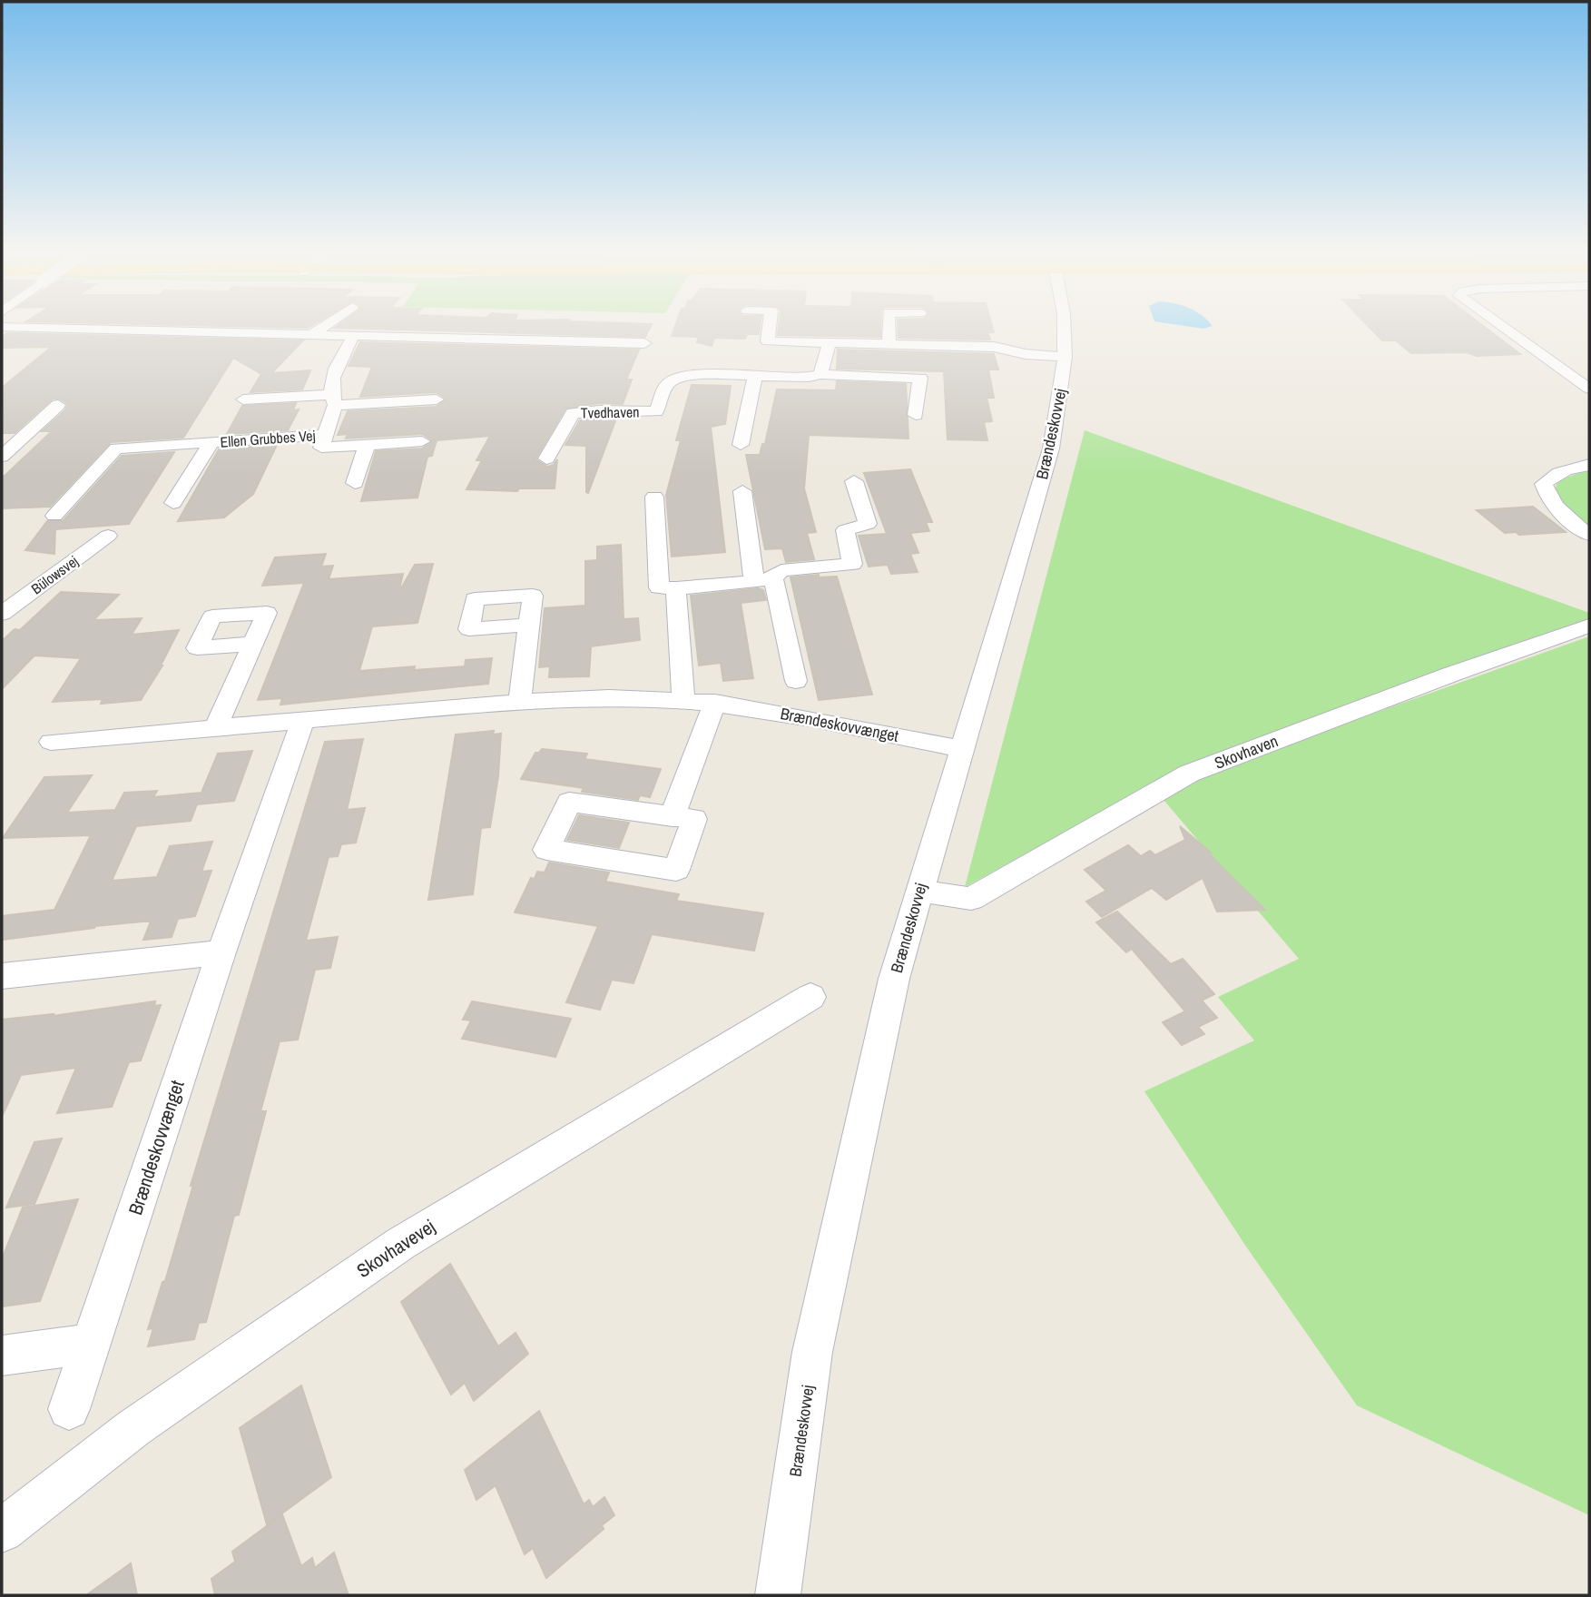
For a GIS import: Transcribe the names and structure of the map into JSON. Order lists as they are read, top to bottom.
{
  "streets": {
    "street": [
      "Tvedhaven",
      "Brændeskovvej",
      "Ellen Grubbes Vej",
      "Bülowsvej",
      "Brændeskovvænget",
      "Skovhaven",
      "Skovhavevej"
    ]
  },
  "crossings": [
    ["Brændeskovvej", "Brændeskovvænget"],
    ["Brændeskovvej", "Skovhaven"]
  ]
}
